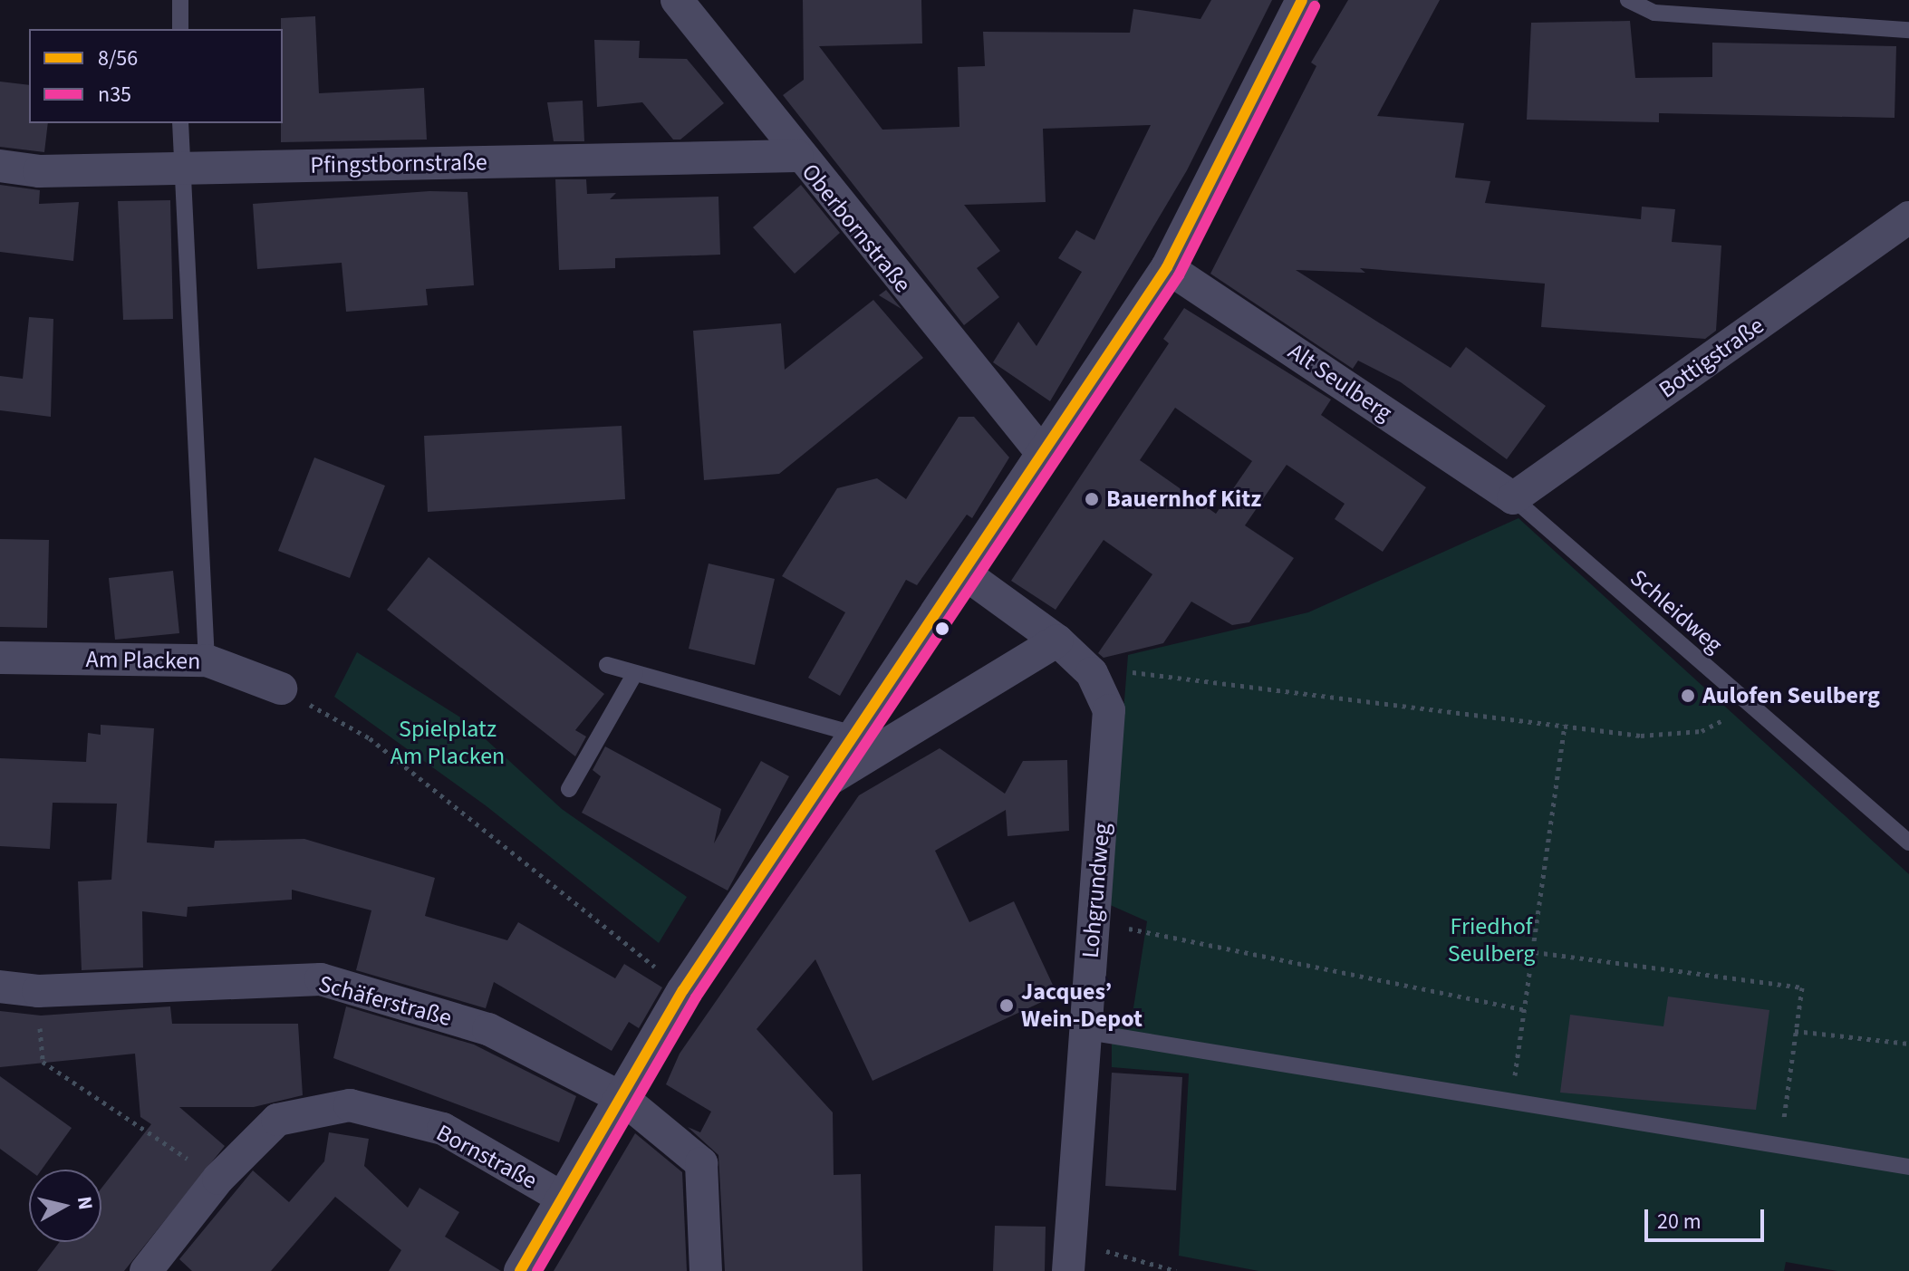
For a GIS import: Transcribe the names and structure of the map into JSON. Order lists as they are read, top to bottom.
{
  "streets": {
    "street": [
      "Pfingstbornstraße",
      "Oberbornstraße",
      "Bottigstraße",
      "Alt Seulberg",
      "Am Placken",
      "Lohgrundweg",
      "Schäferstraße",
      "Bornstraße"
    ],
    "lane": ["Schleidweg"]
  },
  "crossings": [
    ["Pfingstbornstraße", "Oberbornstraße"],
    ["Bottigstraße", "Alt Seulberg"],
    ["Bottigstraße", "Schleidweg"],
    ["Alt Seulberg", "Schleidweg"]
  ],
  "parks": ["Spielplatz Am Placken", "Friedhof Seulberg"],
  "places": ["Bauernhof Kitz", "Aulofen Seulberg", "Jacques’ Wein-Depot"],
  "lines": ["transit line 8/56", "transit line n35"],
  "legend": ["8/56", "n35"],
  "scale_bar": "20 m",
  "north": "right"
}
